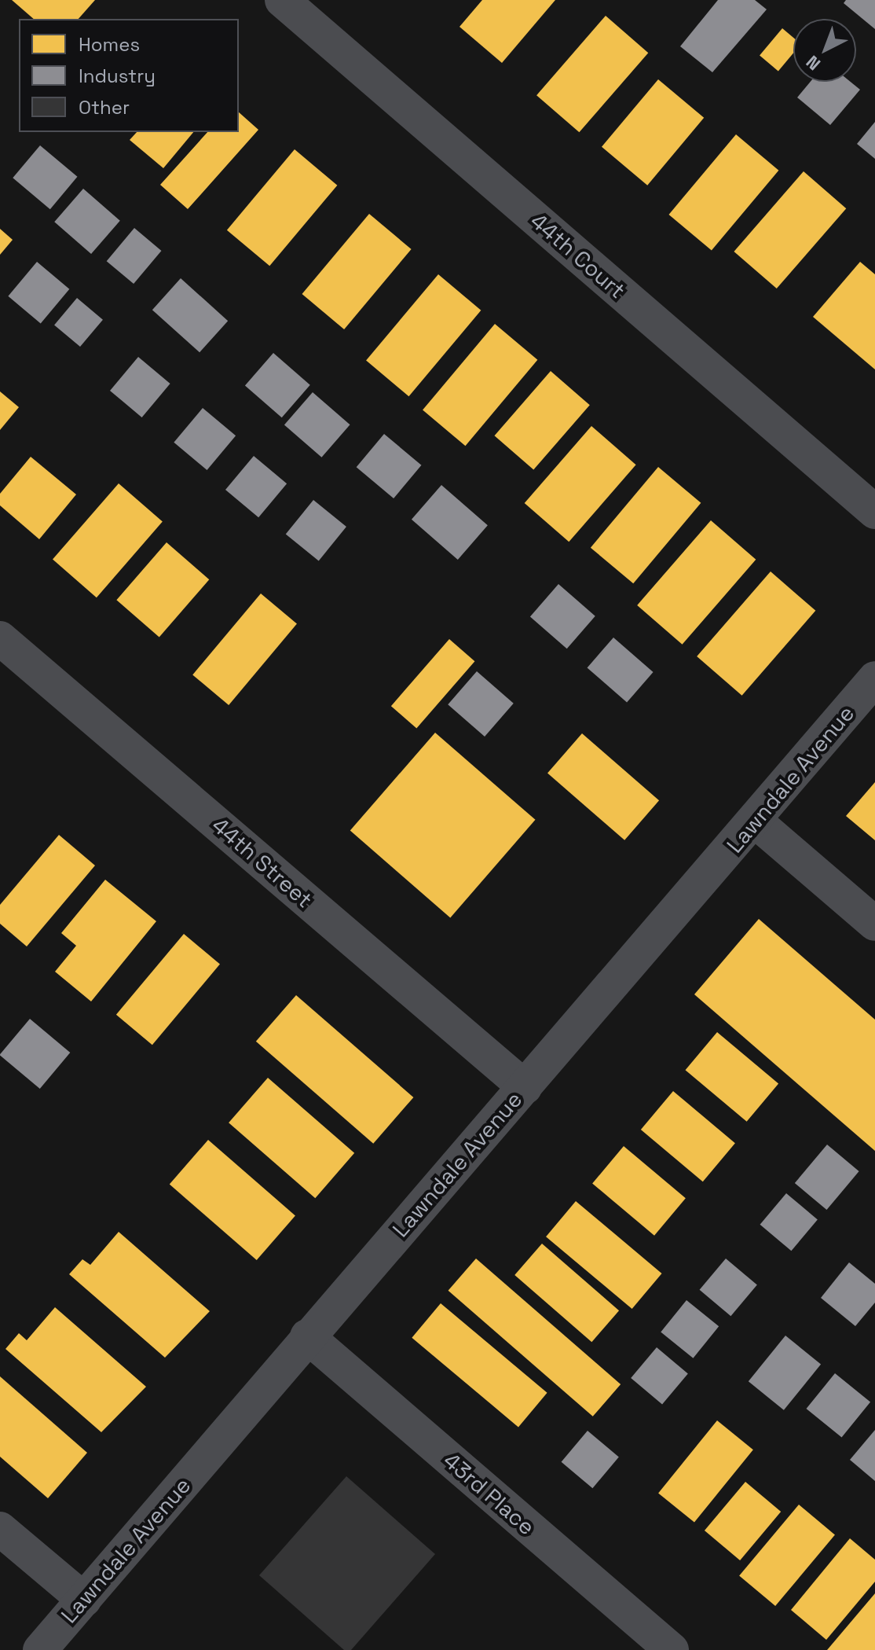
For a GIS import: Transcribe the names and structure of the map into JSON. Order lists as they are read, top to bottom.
{
  "streets": {
    "street": [
      "44th Court",
      "Lawndale Avenue",
      "44th Street",
      "43rd Place"
    ]
  },
  "crossings": [
    ["Lawndale Avenue", "44th Street"],
    ["Lawndale Avenue", "43rd Place"]
  ],
  "legend": ["Homes", "Industry", "Other"],
  "north": "bottom left"
}
